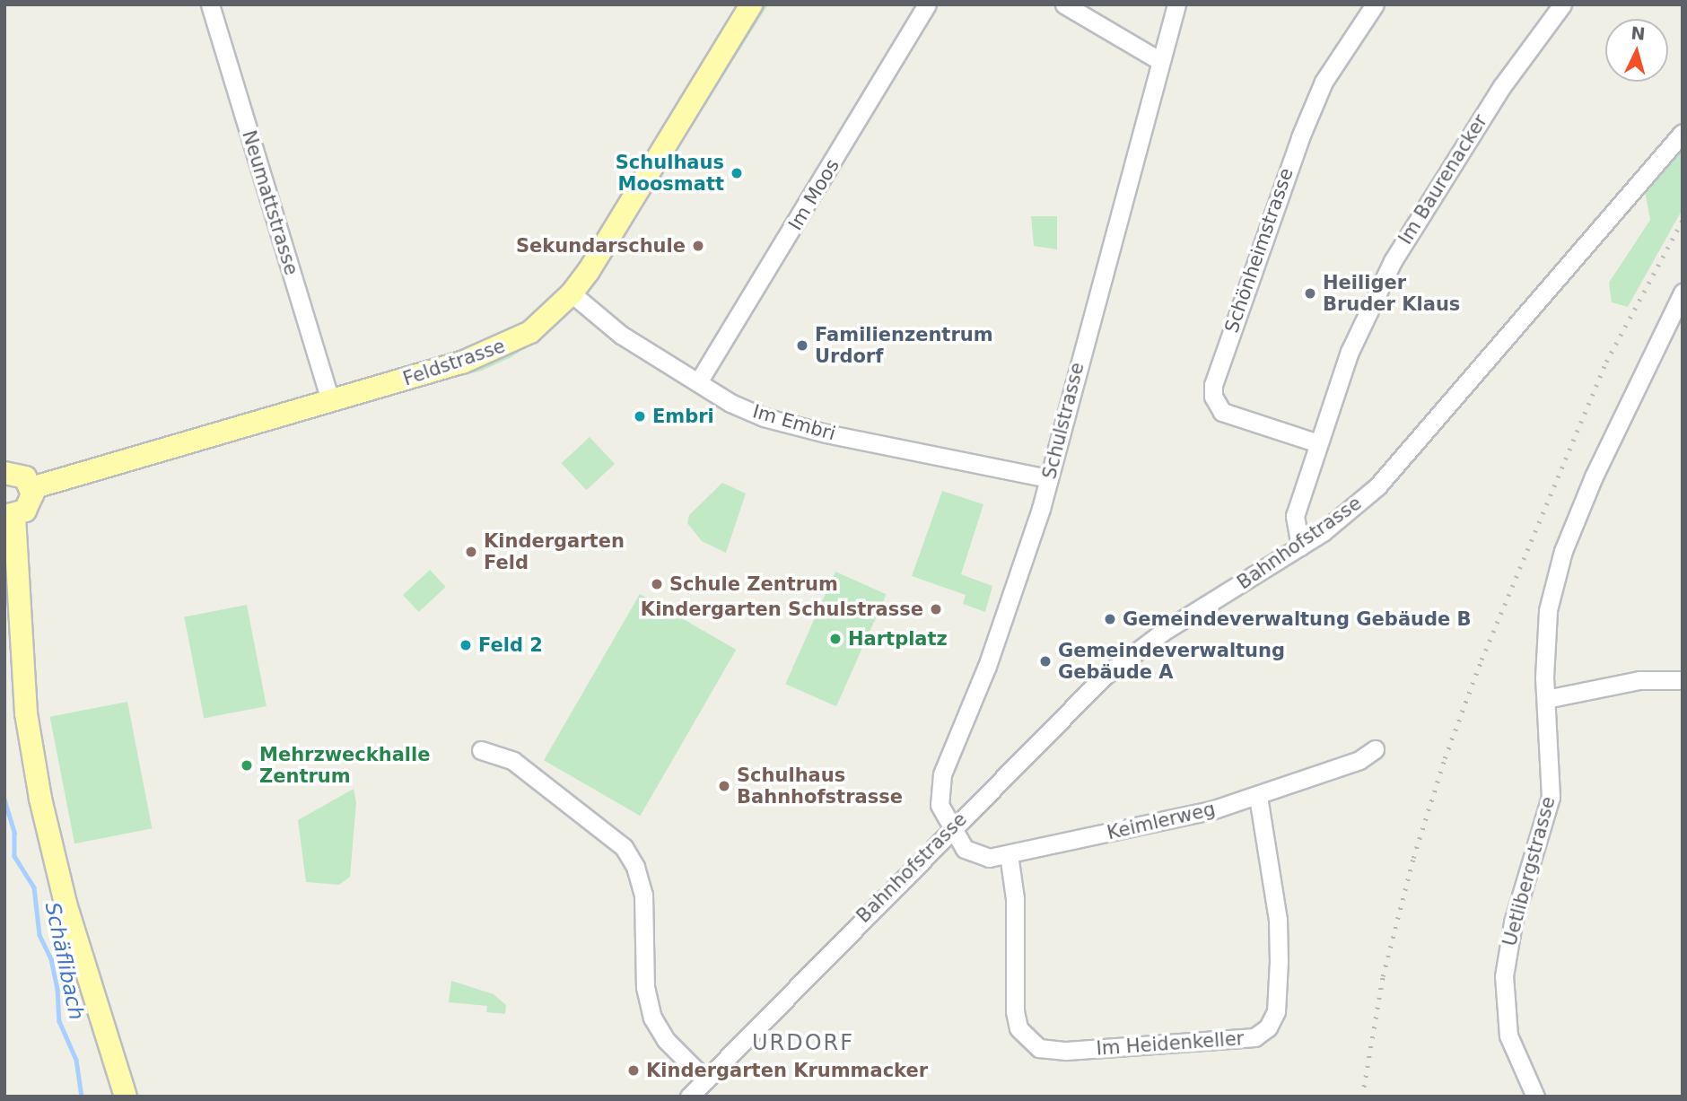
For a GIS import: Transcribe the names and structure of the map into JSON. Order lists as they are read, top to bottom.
{
  "streets": {
    "main road": ["Feldstrasse"],
    "street": [
      "Im Baurenacker",
      "Im Moos",
      "Neumattstrasse",
      "Schönheimstrasse",
      "Schulstrasse",
      "Im Embri",
      "Bahnhofstrasse",
      "Keimlerweg",
      "Uetlibergstrasse",
      "Im Heidenkeller"
    ]
  },
  "crossings": [
    ["Im Baurenacker", "Schönheimstrasse"],
    ["Im Baurenacker", "Bahnhofstrasse"],
    ["Im Moos", "Im Embri"],
    ["Neumattstrasse", "Feldstrasse"],
    ["Feldstrasse", "Im Embri"],
    ["Schulstrasse", "Im Embri"],
    ["Schulstrasse", "Bahnhofstrasse"],
    ["Schulstrasse", "Keimlerweg"],
    ["Bahnhofstrasse", "Keimlerweg"],
    ["Keimlerweg", "Im Heidenkeller"]
  ],
  "districts": ["URDORF"],
  "water": ["Schäflibach"],
  "places": [
    "Schulhaus Moosmatt",
    "Sekundarschule",
    "Heiliger Bruder Klaus",
    "Familienzentrum Urdorf",
    "Embri",
    "Kindergarten Feld",
    "Schule Zentrum",
    "Kindergarten Schulstrasse",
    "Gemeindeverwaltung Gebäude B",
    "Hartplatz",
    "Feld 2",
    "Gemeindeverwaltung Gebäude A",
    "Mehrzweckhalle Zentrum",
    "Schulhaus Bahnhofstrasse",
    "Kindergarten Krummacker"
  ],
  "north": "top"
}
